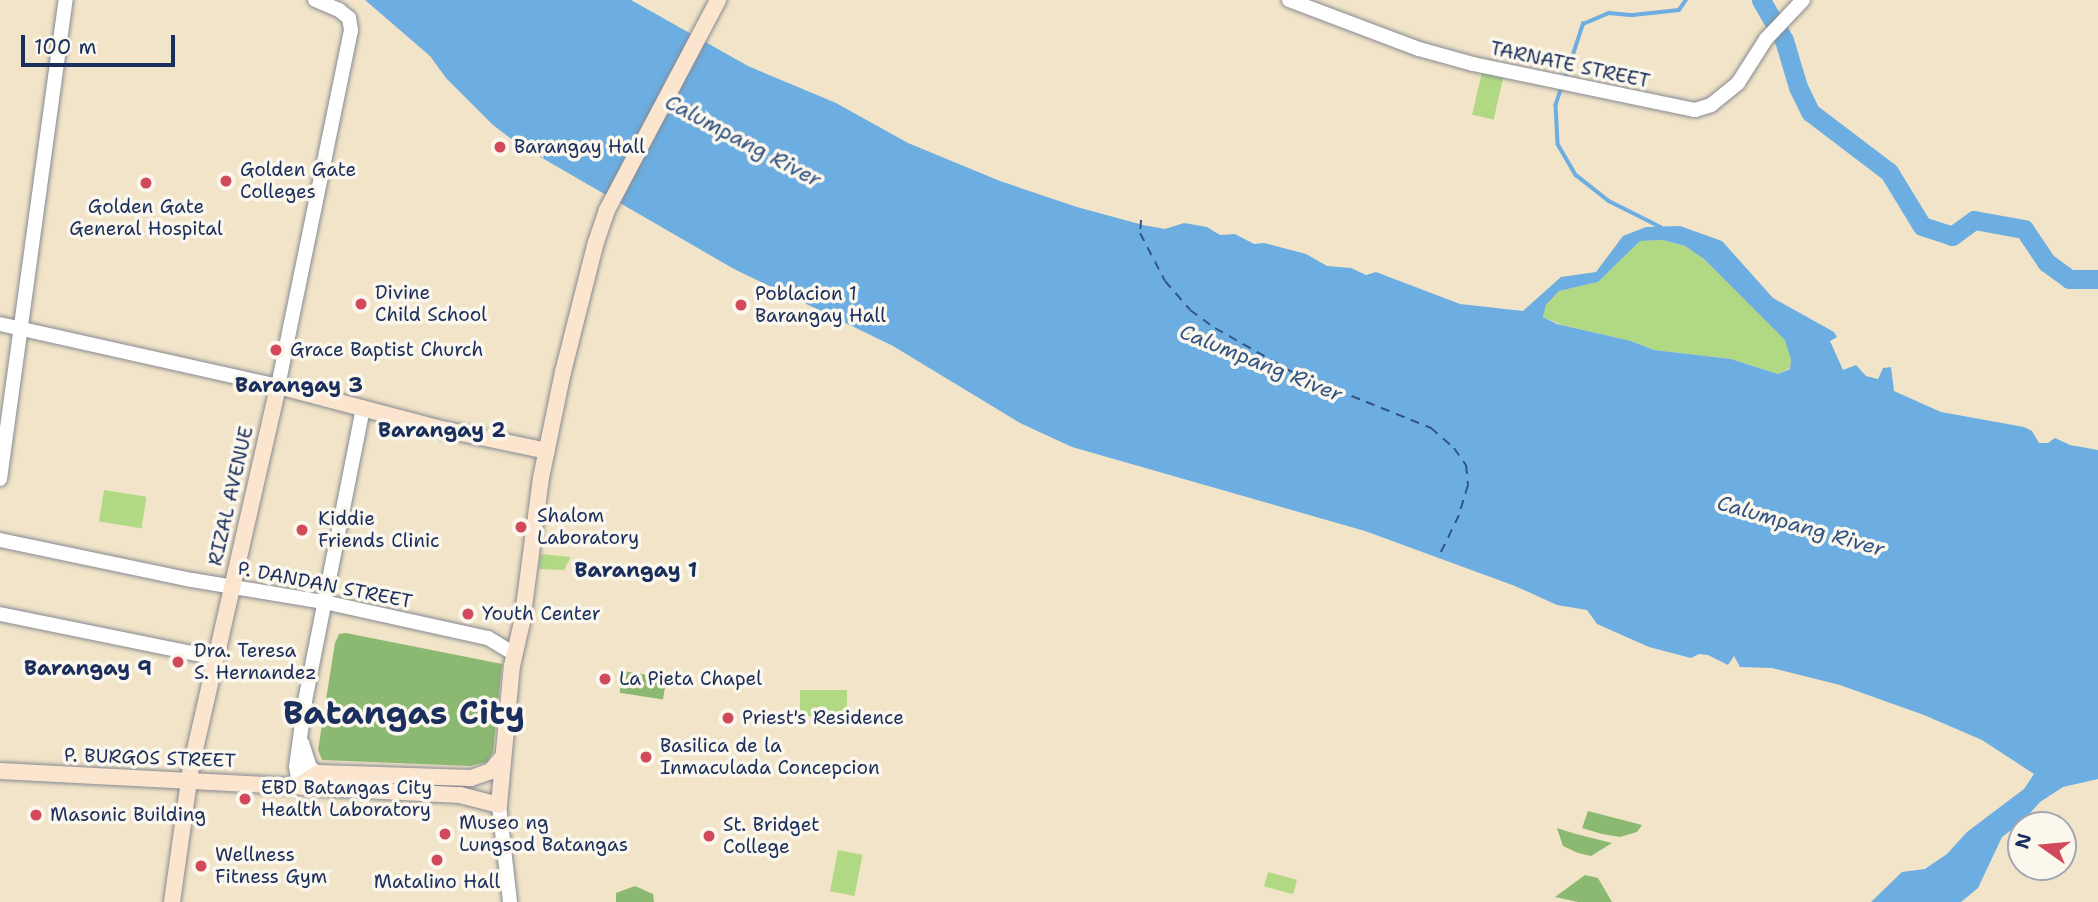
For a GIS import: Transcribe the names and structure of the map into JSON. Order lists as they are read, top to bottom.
{
  "streets": {
    "main road": ["RIZAL AVENUE", "P. BURGOS STREET"],
    "street": ["TARNATE STREET", "P. DANDAN STREET"]
  },
  "crossings": [
    ["RIZAL AVENUE", "P. DANDAN STREET"],
    ["RIZAL AVENUE", "P. BURGOS STREET"]
  ],
  "districts": [
    "Barangay 3",
    "Barangay 2",
    "Barangay 1",
    "Barangay 9",
    "Batangas City"
  ],
  "water": ["Calumpang River"],
  "places": [
    "Barangay Hall",
    "Golden Gate Colleges",
    "Golden Gate General Hospital",
    "Divine Child School",
    "Poblacion 1 Barangay Hall",
    "Grace Baptist Church",
    "Shalom Laboratory",
    "Kiddie Friends Clinic",
    "Youth Center",
    "Dra. Teresa S. Hernandez",
    "La Pieta Chapel",
    "Priest's Residence",
    "Basilica de la Inmaculada Concepcion",
    "EBD Batangas City Health Laboratory",
    "Masonic Building",
    "Museo ng Lungsod Batangas",
    "St. Bridget College",
    "Matalino Hall",
    "Wellness Fitness Gym"
  ],
  "scale_bar": "100 m",
  "north": "left"
}
